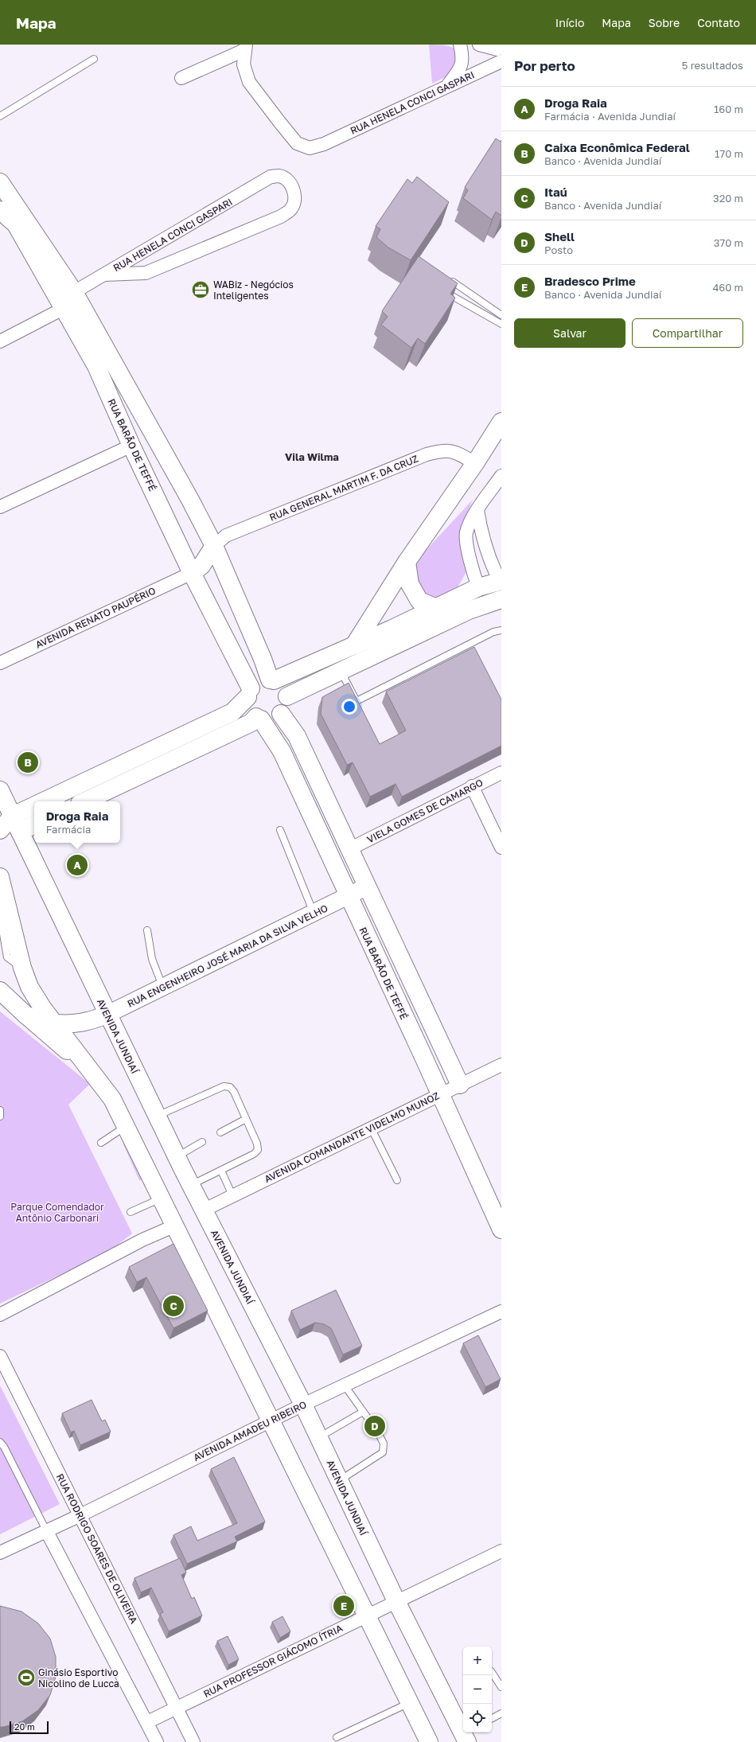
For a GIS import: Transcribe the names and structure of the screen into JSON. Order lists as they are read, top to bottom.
{
  "streets": {
    "main road": ["RUA BARÃO DE TEFFÉ", "AVENIDA JUNDIAÍ"],
    "street": [
      "RUA HENELA CONCI GASPARI",
      "RUA GENERAL MARTIM F. DA CRUZ",
      "AVENIDA RENATO PAUPÉRIO",
      "VIELA GOMES DE CAMARGO",
      "RUA ENGENHEIRO JOSÉ MARIA DA SILVA VELHO",
      "AVENIDA COMANDANTE VIDELMO MUNOZ",
      "AVENIDA AMADEU RIBEIRO",
      "RUA RODRIGO SOARES DE OLIVEIRA",
      "RUA PROFESSOR GIÁCOMO ÍTRIA"
    ]
  },
  "crossings": [
    ["RUA HENELA CONCI GASPARI", "RUA BARÃO DE TEFFÉ"],
    ["RUA BARÃO DE TEFFÉ", "AVENIDA RENATO PAUPÉRIO"],
    ["RUA BARÃO DE TEFFÉ", "RUA ENGENHEIRO JOSÉ MARIA DA SILVA VELHO"],
    ["RUA BARÃO DE TEFFÉ", "AVENIDA COMANDANTE VIDELMO MUNOZ"],
    ["RUA ENGENHEIRO JOSÉ MARIA DA SILVA VELHO", "AVENIDA JUNDIAÍ"],
    ["AVENIDA JUNDIAÍ", "AVENIDA COMANDANTE VIDELMO MUNOZ"],
    ["AVENIDA JUNDIAÍ", "AVENIDA AMADEU RIBEIRO"],
    ["AVENIDA JUNDIAÍ", "RUA PROFESSOR GIÁCOMO ÍTRIA"],
    ["AVENIDA AMADEU RIBEIRO", "RUA RODRIGO SOARES DE OLIVEIRA"],
    ["RUA RODRIGO SOARES DE OLIVEIRA", "RUA PROFESSOR GIÁCOMO ÍTRIA"]
  ],
  "districts": ["Vila Wilma"],
  "parks": ["Parque Comendador Antônio Carbonari"],
  "places": {
    "office": ["WABiz - Negócios Inteligentes"],
    "sports": ["Ginásio Esportivo Nicolino de Lucca"]
  },
  "scale_bar": "20 m",
  "page": {
    "header": "Mapa",
    "nav": [
      "Início",
      "Mapa",
      "Sobre",
      "Contato"
    ],
    "heading": ["Por perto", "5 resultados"],
    "list": [
      {
        "mark": "A",
        "name": "Droga Raia",
        "note": "Farmácia · Avenida Jundiaí",
        "value": "160 m"
      },
      {
        "mark": "B",
        "name": "Caixa Econômica Federal",
        "note": "Banco · Avenida Jundiaí",
        "value": "170 m"
      },
      {
        "mark": "C",
        "name": "Itaú",
        "note": "Banco · Avenida Jundiaí",
        "value": "320 m"
      },
      {
        "mark": "D",
        "name": "Shell",
        "note": "Posto",
        "value": "370 m"
      },
      {
        "mark": "E",
        "name": "Bradesco Prime",
        "note": "Banco · Avenida Jundiaí",
        "value": "460 m"
      }
    ],
    "buttons": ["Salvar", "Compartilhar"],
    "pins": [
      "B",
      "A",
      "C",
      "D",
      "E"
    ],
    "popup": ["Droga Raia", "Farmácia"],
    "map_buttons": ["+", "−"],
    "scale": "20 m"
  }
}
